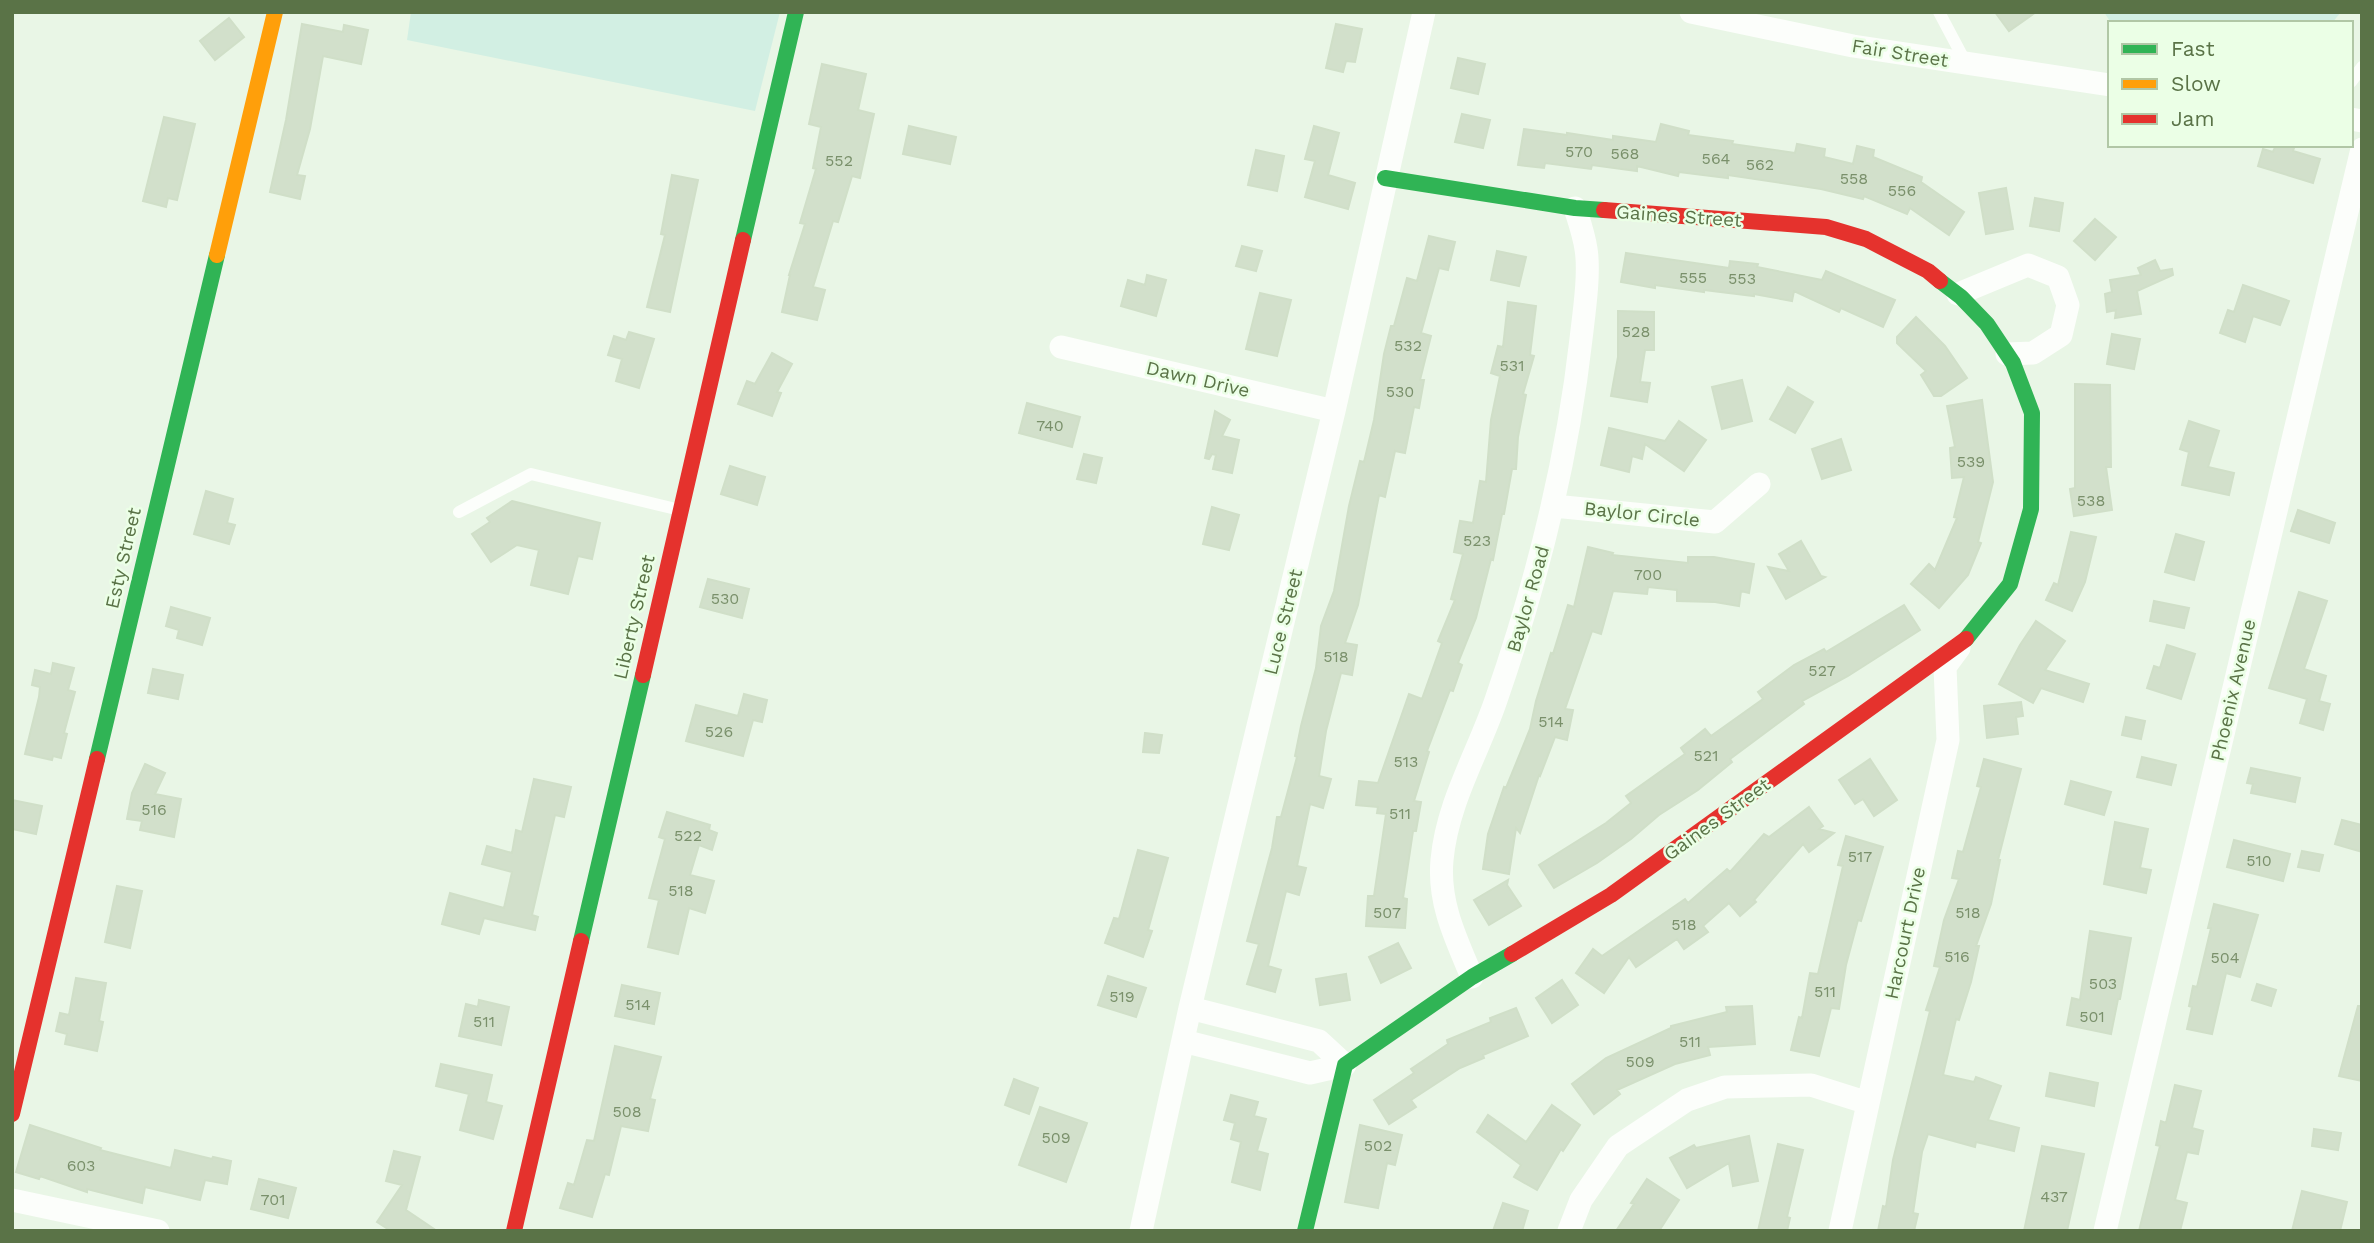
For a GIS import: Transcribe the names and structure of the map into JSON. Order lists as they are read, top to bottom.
{
  "streets": {
    "street": [
      "Fair Street",
      "Gaines Street",
      "Dawn Drive",
      "Baylor Circle",
      "Esty Street",
      "Baylor Road",
      "Liberty Street",
      "Luce Street",
      "Phoenix Avenue",
      "Harcourt Drive"
    ]
  },
  "crossings": [
    ["Gaines Street", "Baylor Road"],
    ["Gaines Street", "Luce Street"],
    ["Gaines Street", "Harcourt Drive"],
    ["Dawn Drive", "Luce Street"],
    ["Baylor Circle", "Baylor Road"]
  ],
  "house_numbers": [
    "570",
    "568",
    "564",
    "552",
    "562",
    "558",
    "556",
    "555",
    "553",
    "528",
    "532",
    "531",
    "530",
    "740",
    "539",
    "538",
    "523",
    "700",
    "530",
    "518",
    "527",
    "514",
    "526",
    "521",
    "513",
    "516",
    "511",
    "522",
    "517",
    "510",
    "518",
    "507",
    "518",
    "518",
    "516",
    "504",
    "503",
    "511",
    "519",
    "514",
    "501",
    "511",
    "511",
    "509",
    "508",
    "509",
    "502",
    "603",
    "437",
    "701"
  ],
  "legend": ["Fast", "Slow", "Jam"]
}
